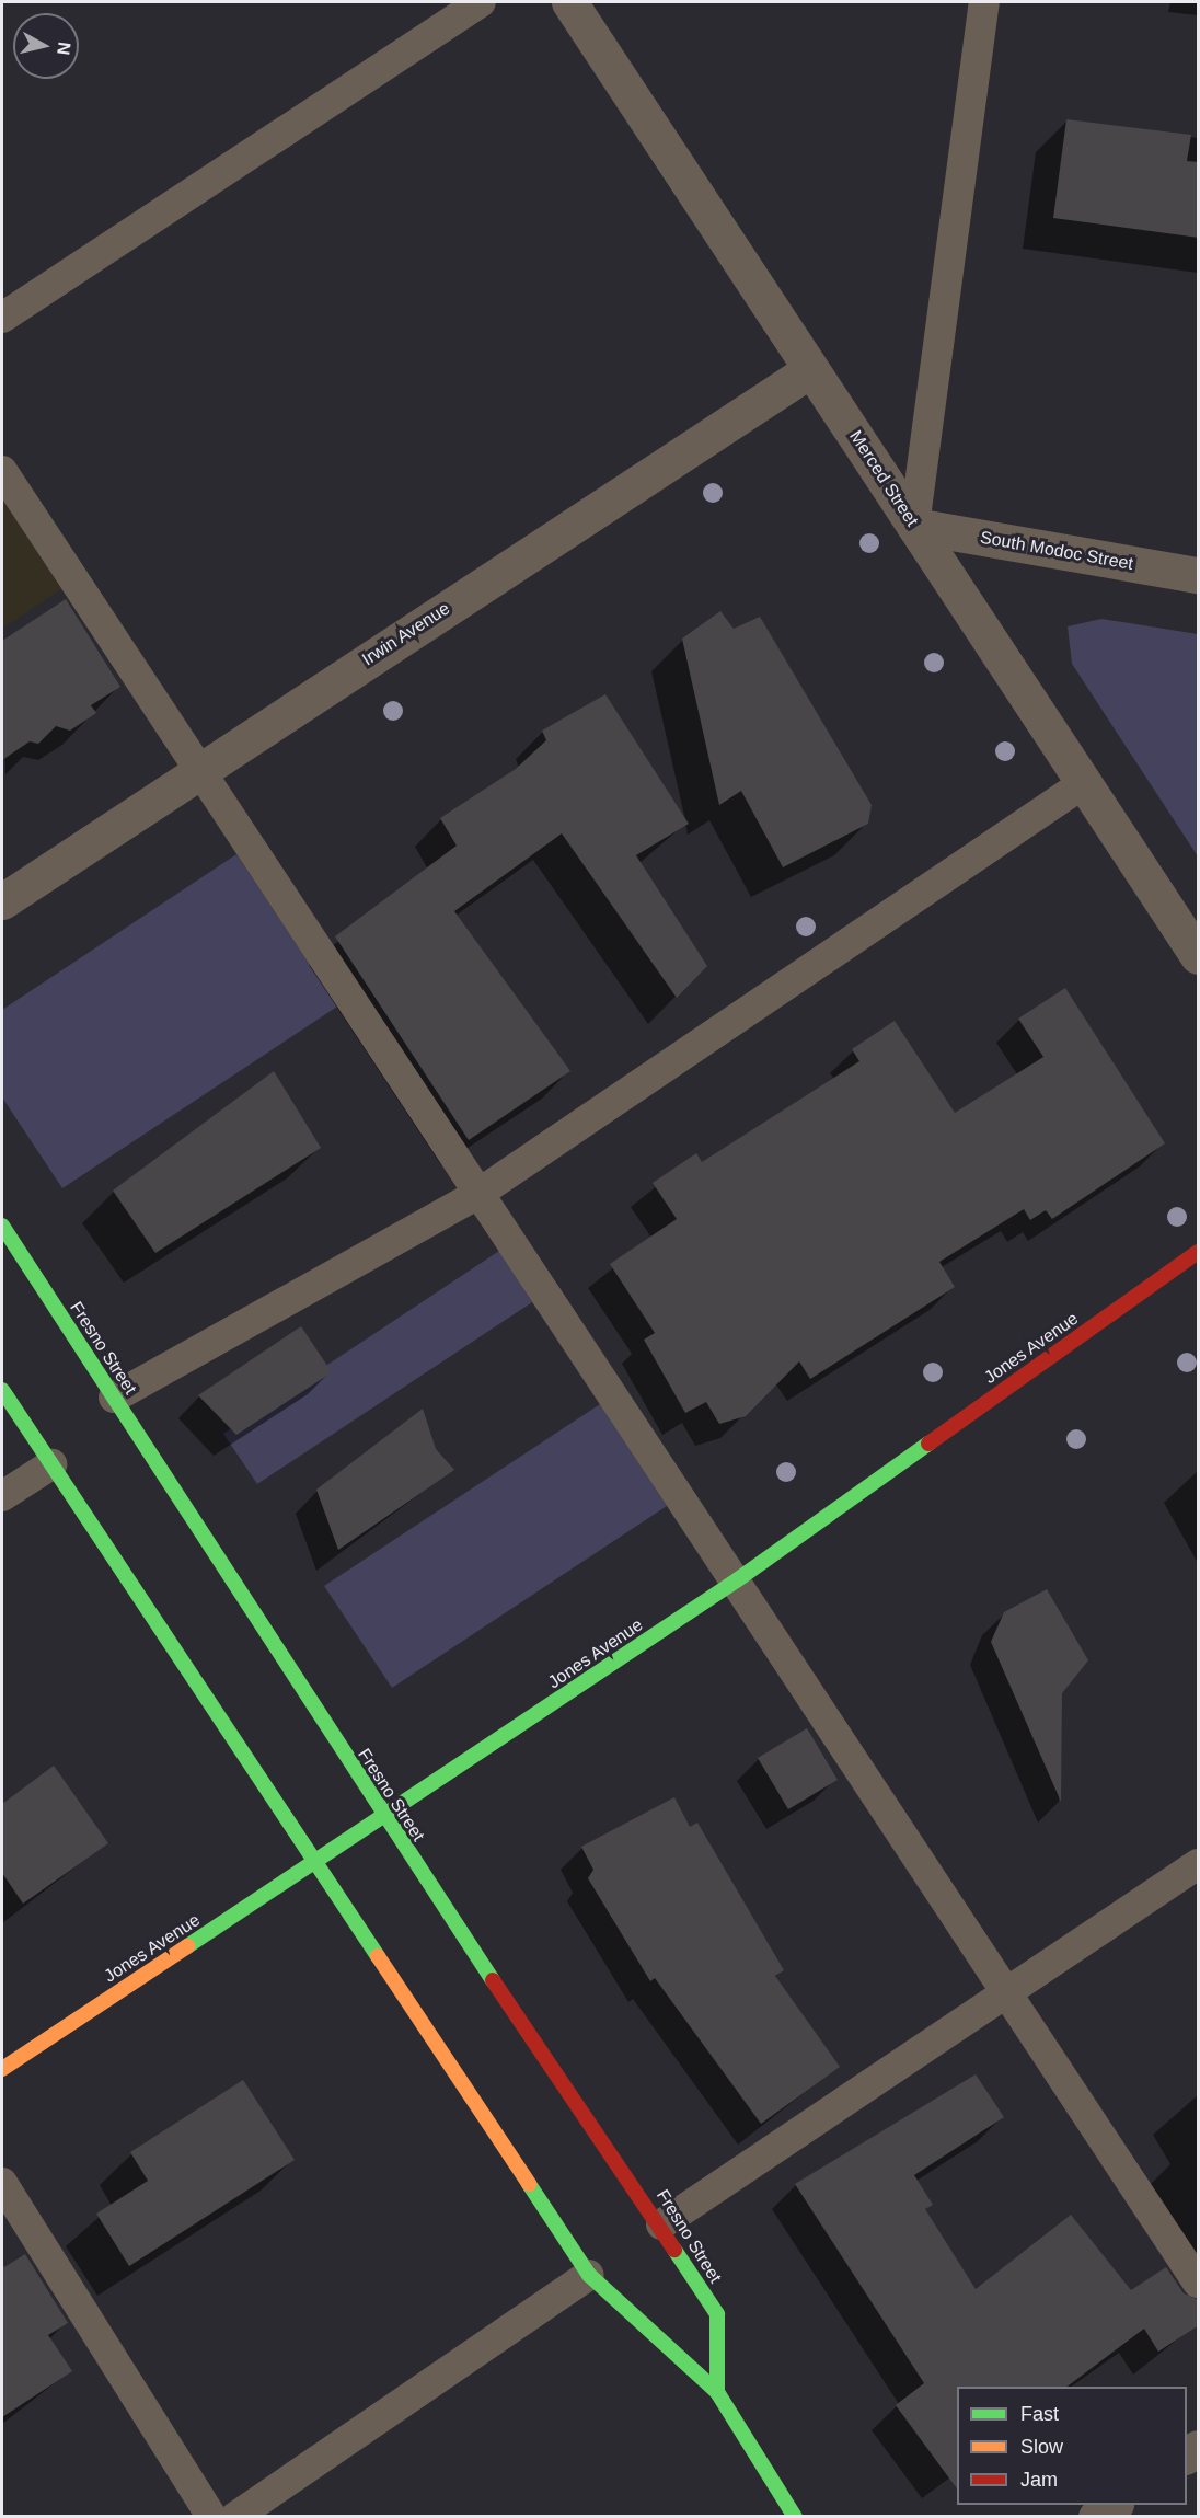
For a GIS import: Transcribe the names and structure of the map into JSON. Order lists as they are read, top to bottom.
{
  "streets": {
    "main road": ["Fresno Street", "Jones Avenue"],
    "street": ["Merced Street", "South Modoc Street", "Irwin Avenue"]
  },
  "crossings": [
    ["Merced Street", "South Modoc Street"],
    ["Merced Street", "Irwin Avenue"],
    ["Fresno Street", "Jones Avenue"]
  ],
  "legend": ["Fast", "Slow", "Jam"],
  "north": "right"
}
